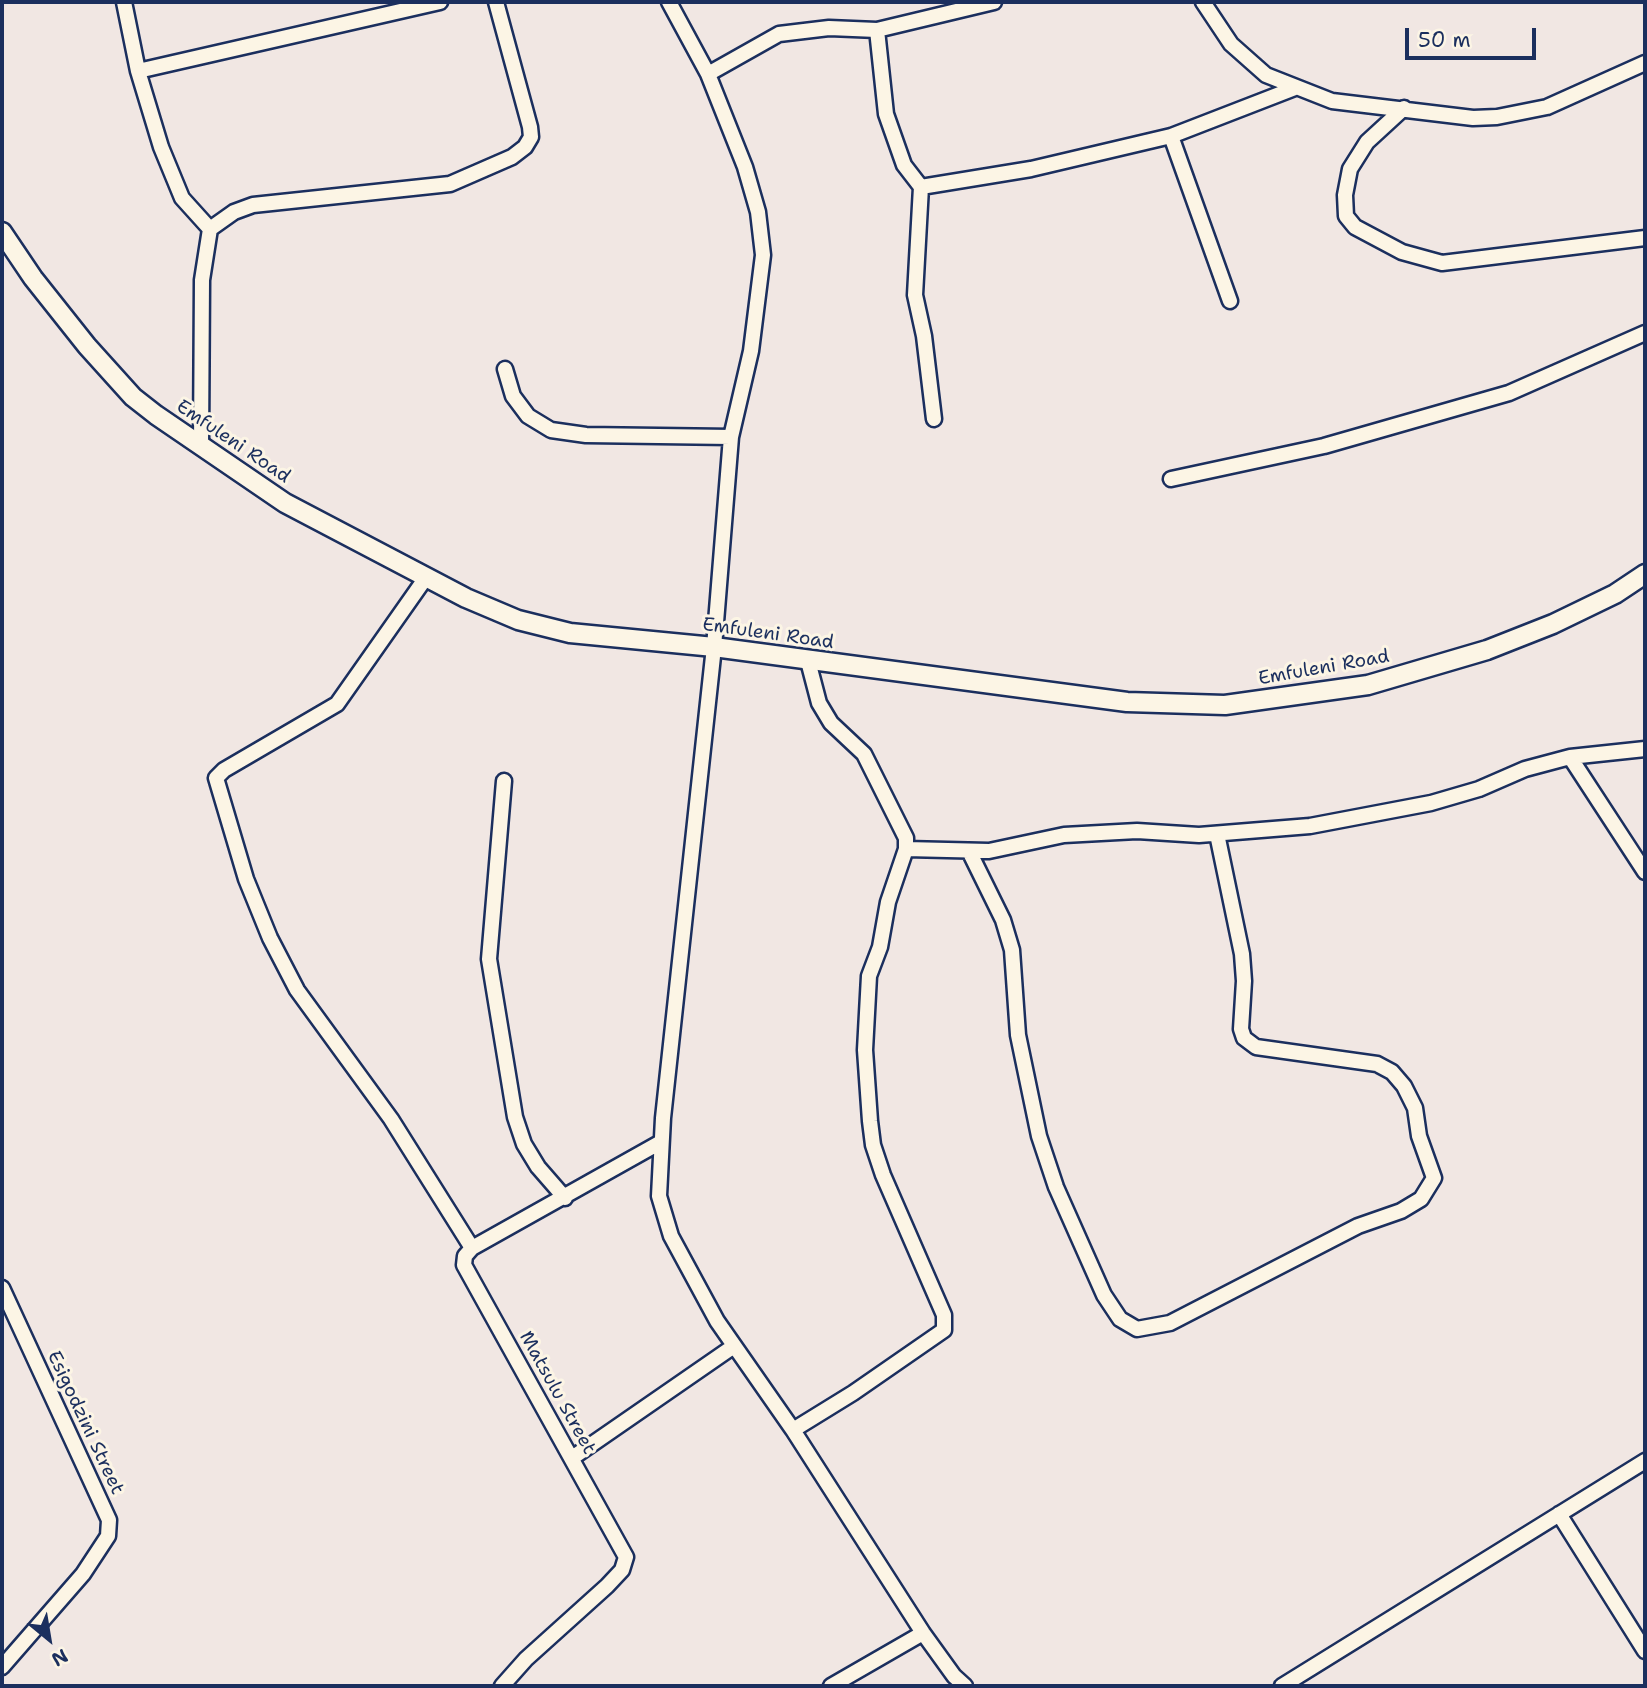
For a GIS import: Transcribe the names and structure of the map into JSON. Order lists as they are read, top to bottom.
{
  "streets": {
    "street": ["Emfuleni Road", "Matsulu Street", "Esigodzini Street"]
  },
  "scale_bar": "50 m",
  "north": "bottom right"
}
